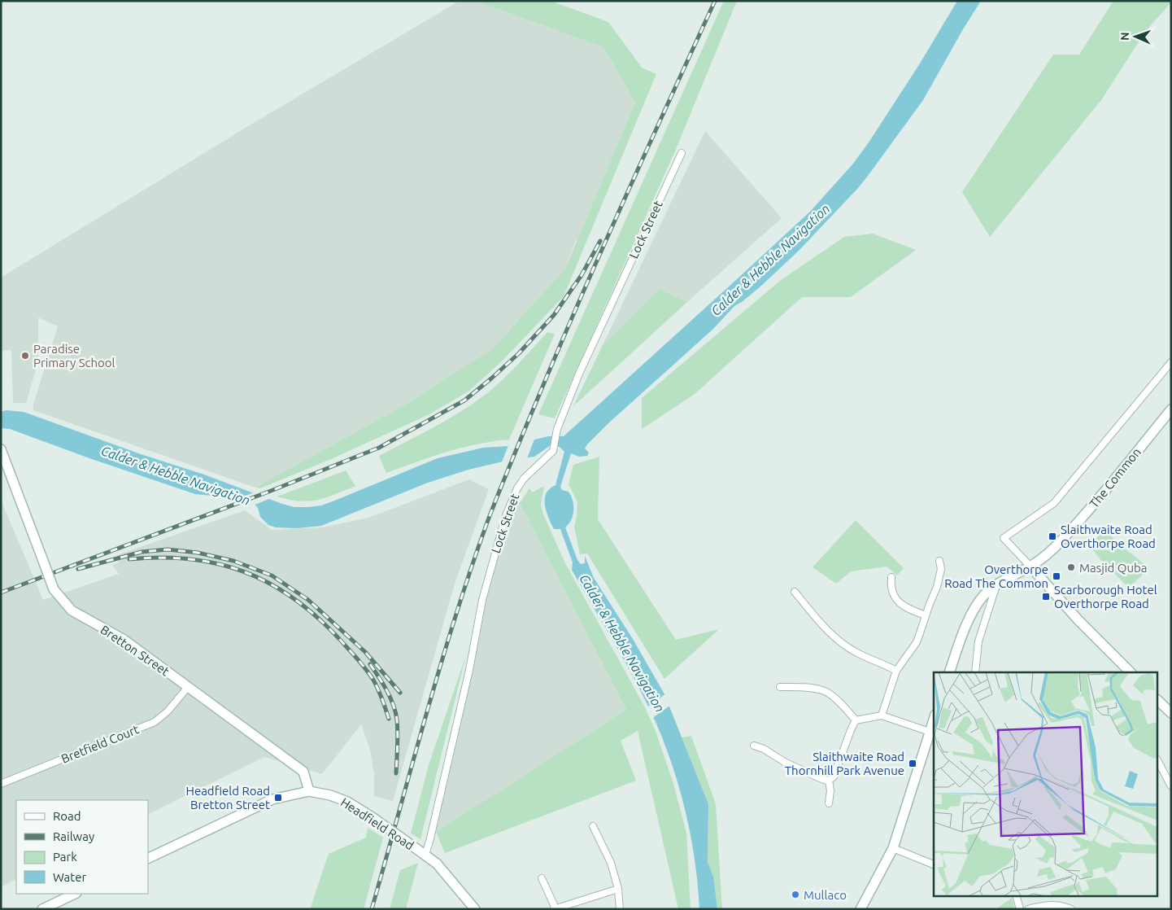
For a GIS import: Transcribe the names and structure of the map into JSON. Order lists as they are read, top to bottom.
{
  "streets": {
    "street": [
      "Lock Street",
      "The Common",
      "Bretton Street",
      "Bretfield Court",
      "Headfield Road"
    ]
  },
  "crossings": [
    ["Lock Street", "Headfield Road"],
    ["Bretton Street", "Bretfield Court"],
    ["Bretton Street", "Headfield Road"]
  ],
  "water": ["Calder & Hebble Navigation"],
  "places": {
    "other": ["Paradise Primary School", "Masjid Quba", "Mullaco"],
    "transit": [
      "Slaithwaite Road Overthorpe Road",
      "Overthorpe Road The Common",
      "Scarborough Hotel Overthorpe Road",
      "Slaithwaite Road Thornhill Park Avenue",
      "Headfield Road Bretton Street"
    ]
  },
  "legend": [
    "Road",
    "Railway",
    "Park",
    "Water"
  ],
  "north": "left"
}
